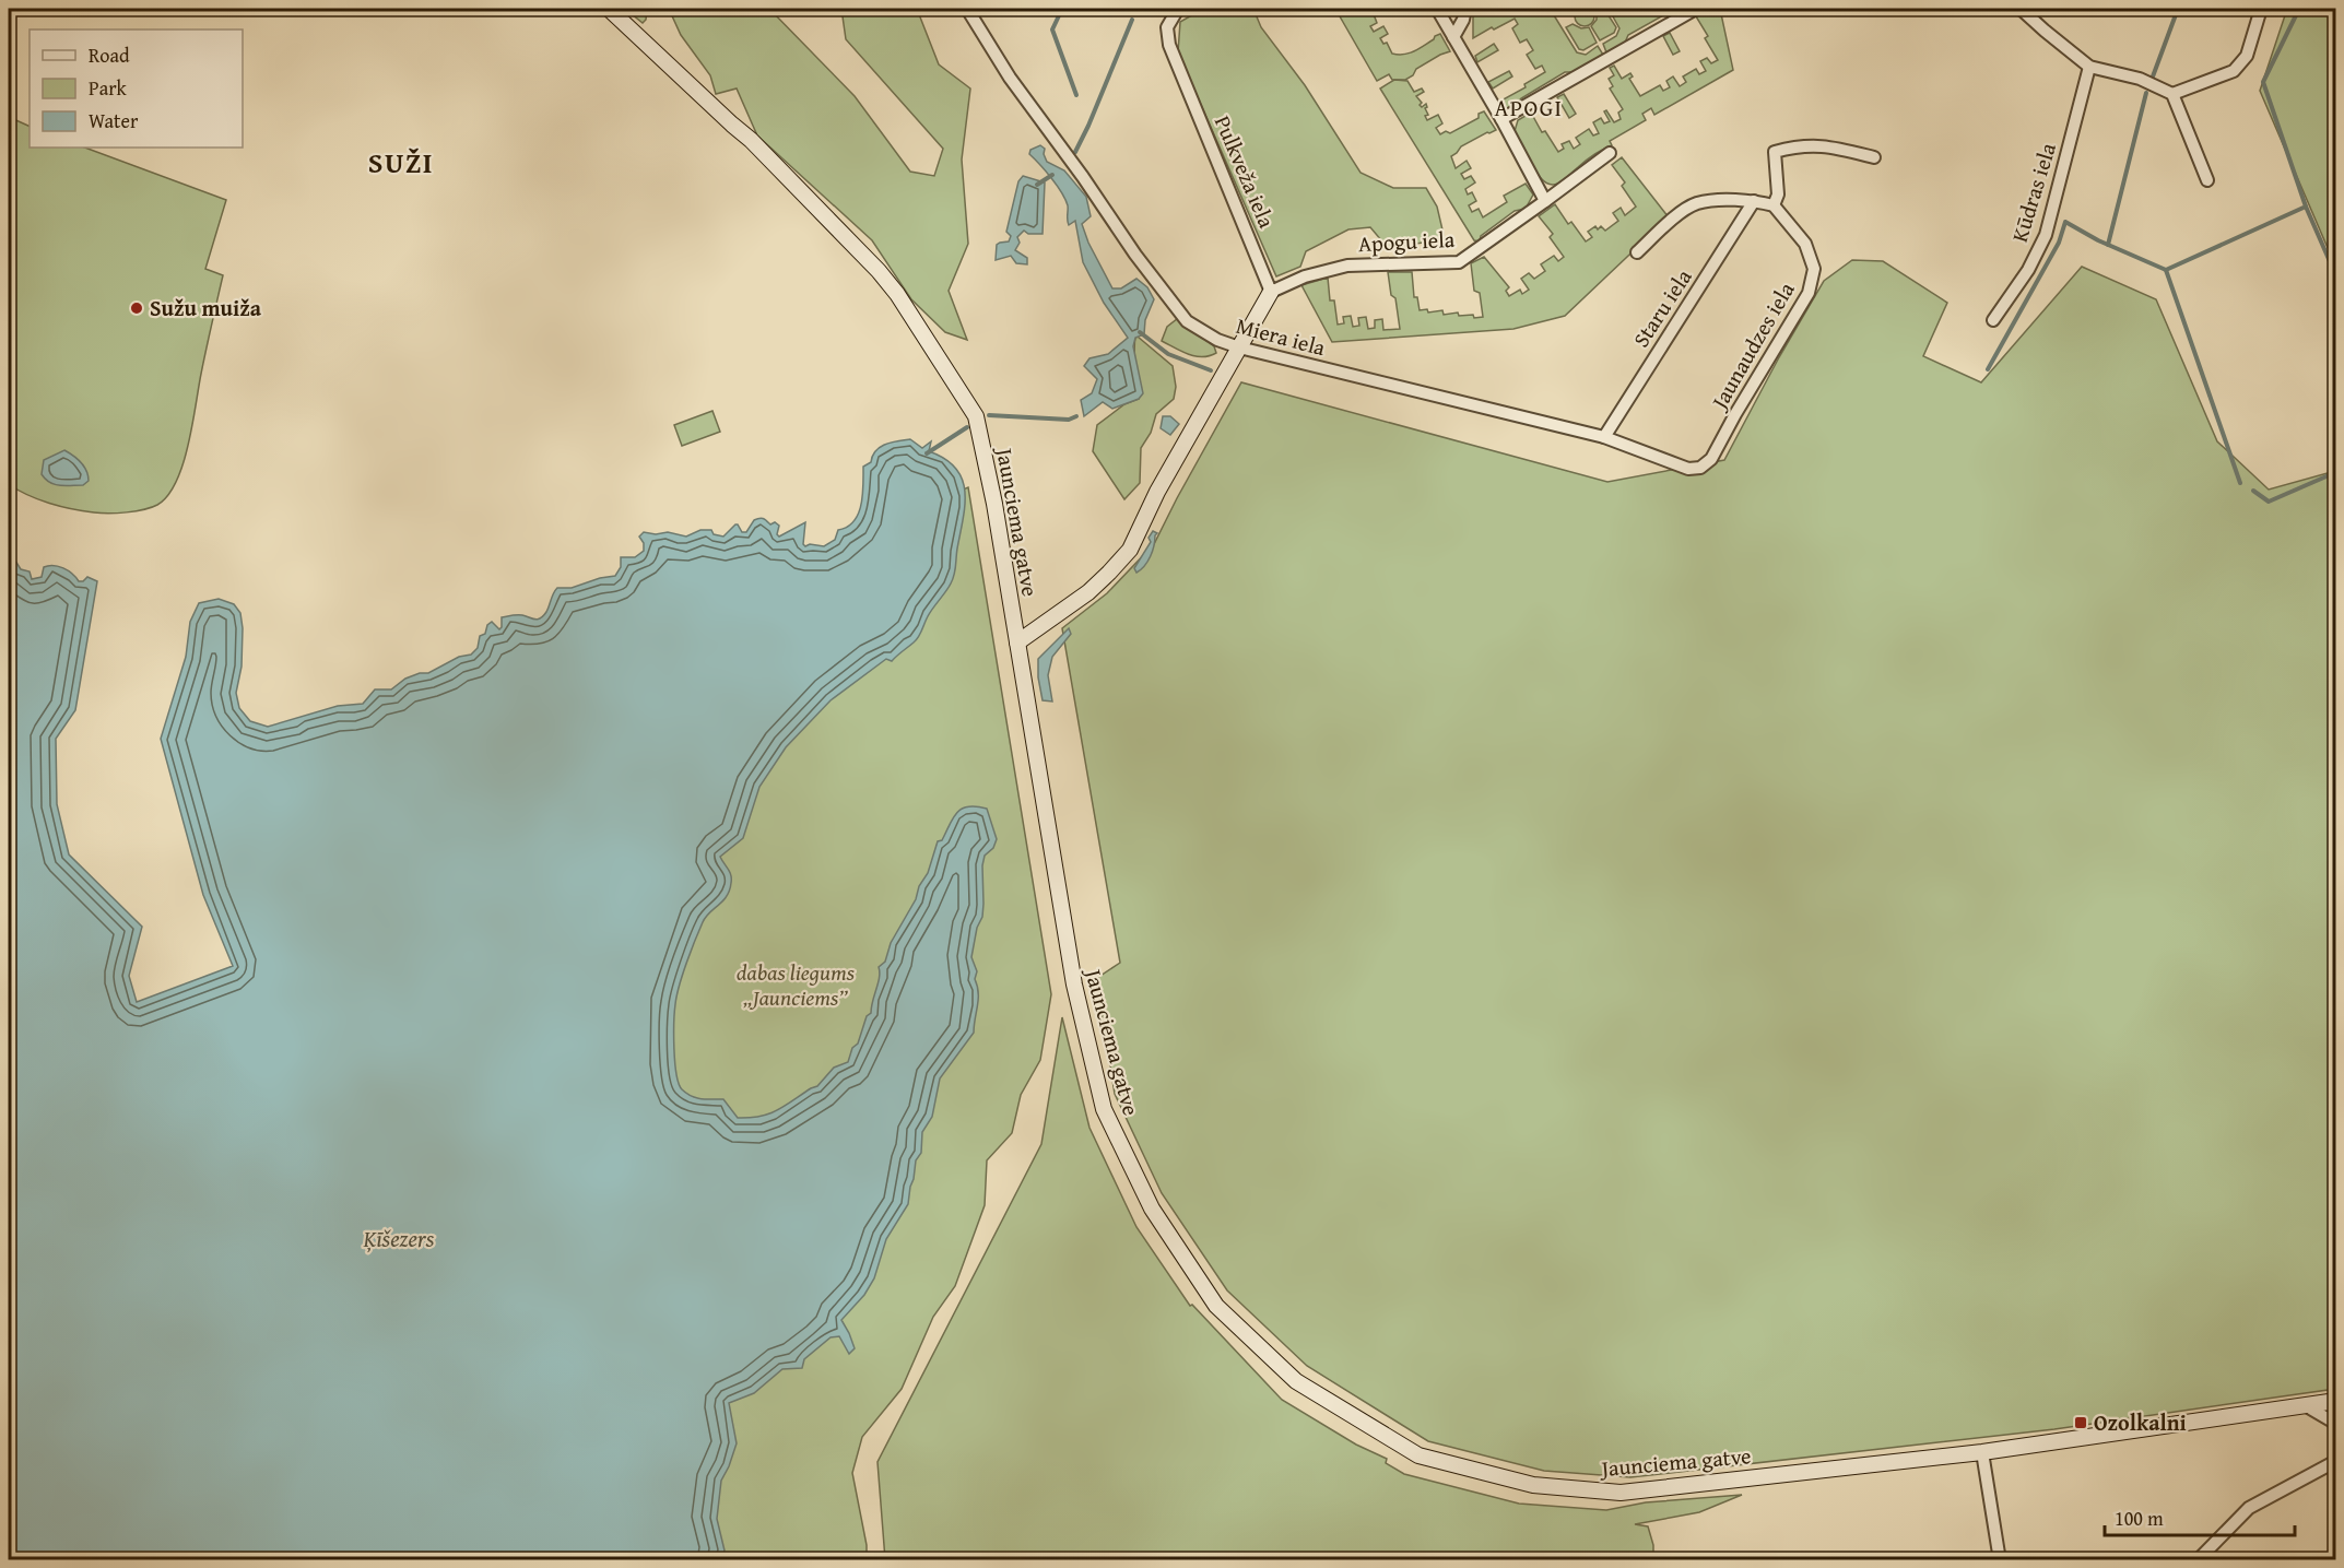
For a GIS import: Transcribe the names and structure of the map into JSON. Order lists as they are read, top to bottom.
{
  "streets": {
    "main road": ["Jaunciema gatve"],
    "street": [
      "Pulkveža iela",
      "Kūdras iela",
      "Apogu iela",
      "Staru iela",
      "Miera iela",
      "Jaunaudzes iela"
    ]
  },
  "crossings": [
    ["Pulkveža iela", "Apogu iela"],
    ["Staru iela", "Miera iela"],
    ["Miera iela", "Jaunaudzes iela"]
  ],
  "districts": ["APOGI", "SUŽI"],
  "water": ["Ķīšezers"],
  "parks": ["dabas liegums „Jaunciems”"],
  "places": {
    "other": ["Sužu muiža"],
    "transit": ["Ozolkalni"]
  },
  "legend": ["Road", "Park", "Water"],
  "scale_bar": "100 m"
}
